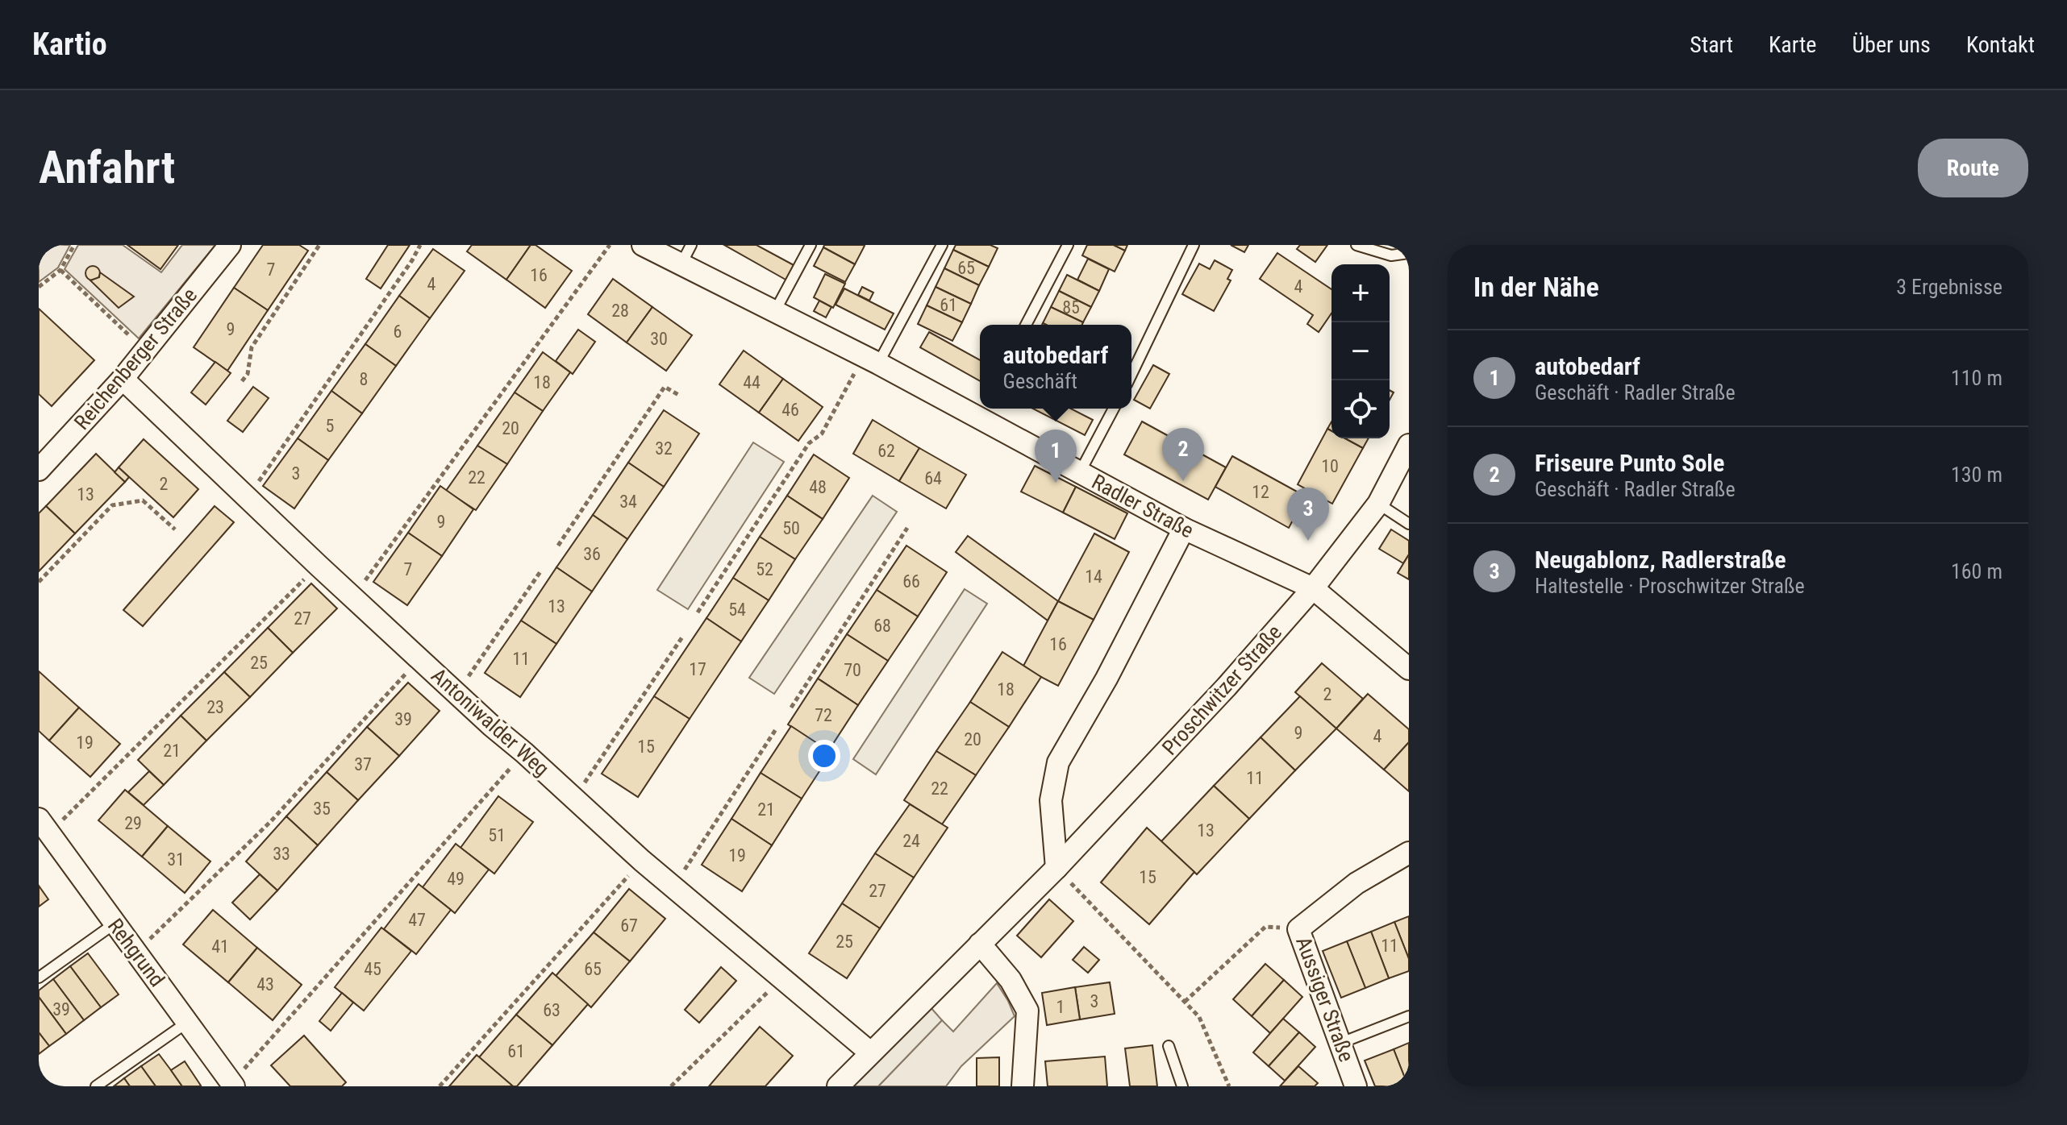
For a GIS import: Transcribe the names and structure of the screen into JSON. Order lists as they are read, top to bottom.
{
  "streets": {
    "street": [
      "Reichenberger Straße",
      "Radler Straße",
      "Proschwitzer Straße",
      "Antoniwalder Weg",
      "Rehgrund",
      "Aussiger Straße"
    ]
  },
  "crossings": [
    ["Reichenberger Straße", "Antoniwalder Weg"],
    ["Radler Straße", "Proschwitzer Straße"],
    ["Proschwitzer Straße", "Antoniwalder Weg"]
  ],
  "house_numbers": [
    "65",
    "7",
    "16",
    "4",
    "4",
    "61",
    "85",
    "28",
    "9",
    "6",
    "30",
    "8",
    "18",
    "44",
    "46",
    "5",
    "20",
    "32",
    "62",
    "10",
    "3",
    "22",
    "64",
    "2",
    "48",
    "12",
    "13",
    "34",
    "9",
    "50",
    "36",
    "7",
    "52",
    "14",
    "66",
    "13",
    "54",
    "27",
    "68",
    "16",
    "11",
    "25",
    "17",
    "70",
    "18",
    "2",
    "23",
    "72",
    "39",
    "9",
    "4",
    "20",
    "19",
    "15",
    "21",
    "37",
    "11",
    "22",
    "35",
    "21",
    "29",
    "13",
    "51",
    "24",
    "33",
    "19",
    "31",
    "15",
    "49",
    "27",
    "47",
    "67",
    "25",
    "11",
    "41",
    "45",
    "65",
    "43",
    "3",
    "1",
    "39",
    "63",
    "61"
  ],
  "page": {
    "header": "Kartio",
    "nav": [
      "Start",
      "Karte",
      "Über uns",
      "Kontakt"
    ],
    "buttons": "Route",
    "title": "Anfahrt",
    "heading": ["In der Nähe", "3 Ergebnisse"],
    "map_buttons": ["+", "−"],
    "popup": ["autobedarf", "Geschäft"],
    "list": [
      {
        "mark": "1",
        "name": "autobedarf",
        "note": "Geschäft · Radler Straße",
        "value": "110 m"
      },
      {
        "mark": "2",
        "name": "Friseure Punto Sole",
        "note": "Geschäft · Radler Straße",
        "value": "130 m"
      },
      {
        "mark": "3",
        "name": "Neugablonz, Radlerstraße",
        "note": "Haltestelle · Proschwitzer Straße",
        "value": "160 m"
      }
    ],
    "pins": ["2", "1", "3"]
  }
}
